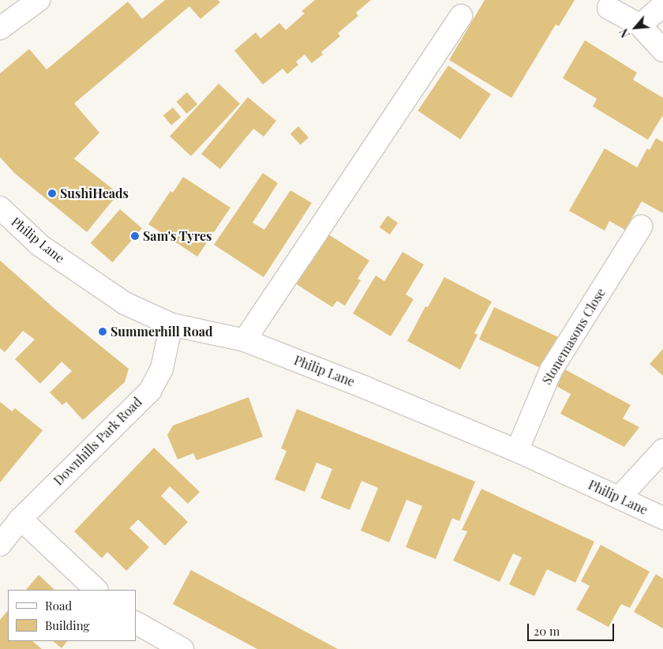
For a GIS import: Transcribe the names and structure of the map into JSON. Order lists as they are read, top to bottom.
{
  "streets": {
    "street": ["Philip Lane", "Stonemasons Close", "Downhills Park Road"]
  },
  "crossings": [
    ["Philip Lane", "Stonemasons Close"],
    ["Philip Lane", "Downhills Park Road"]
  ],
  "places": ["SushiHeads", "Sam's Tyres", "Summerhill Road"],
  "legend": ["Road", "Building"],
  "scale_bar": "20 m",
  "north": "bottom left"
}
